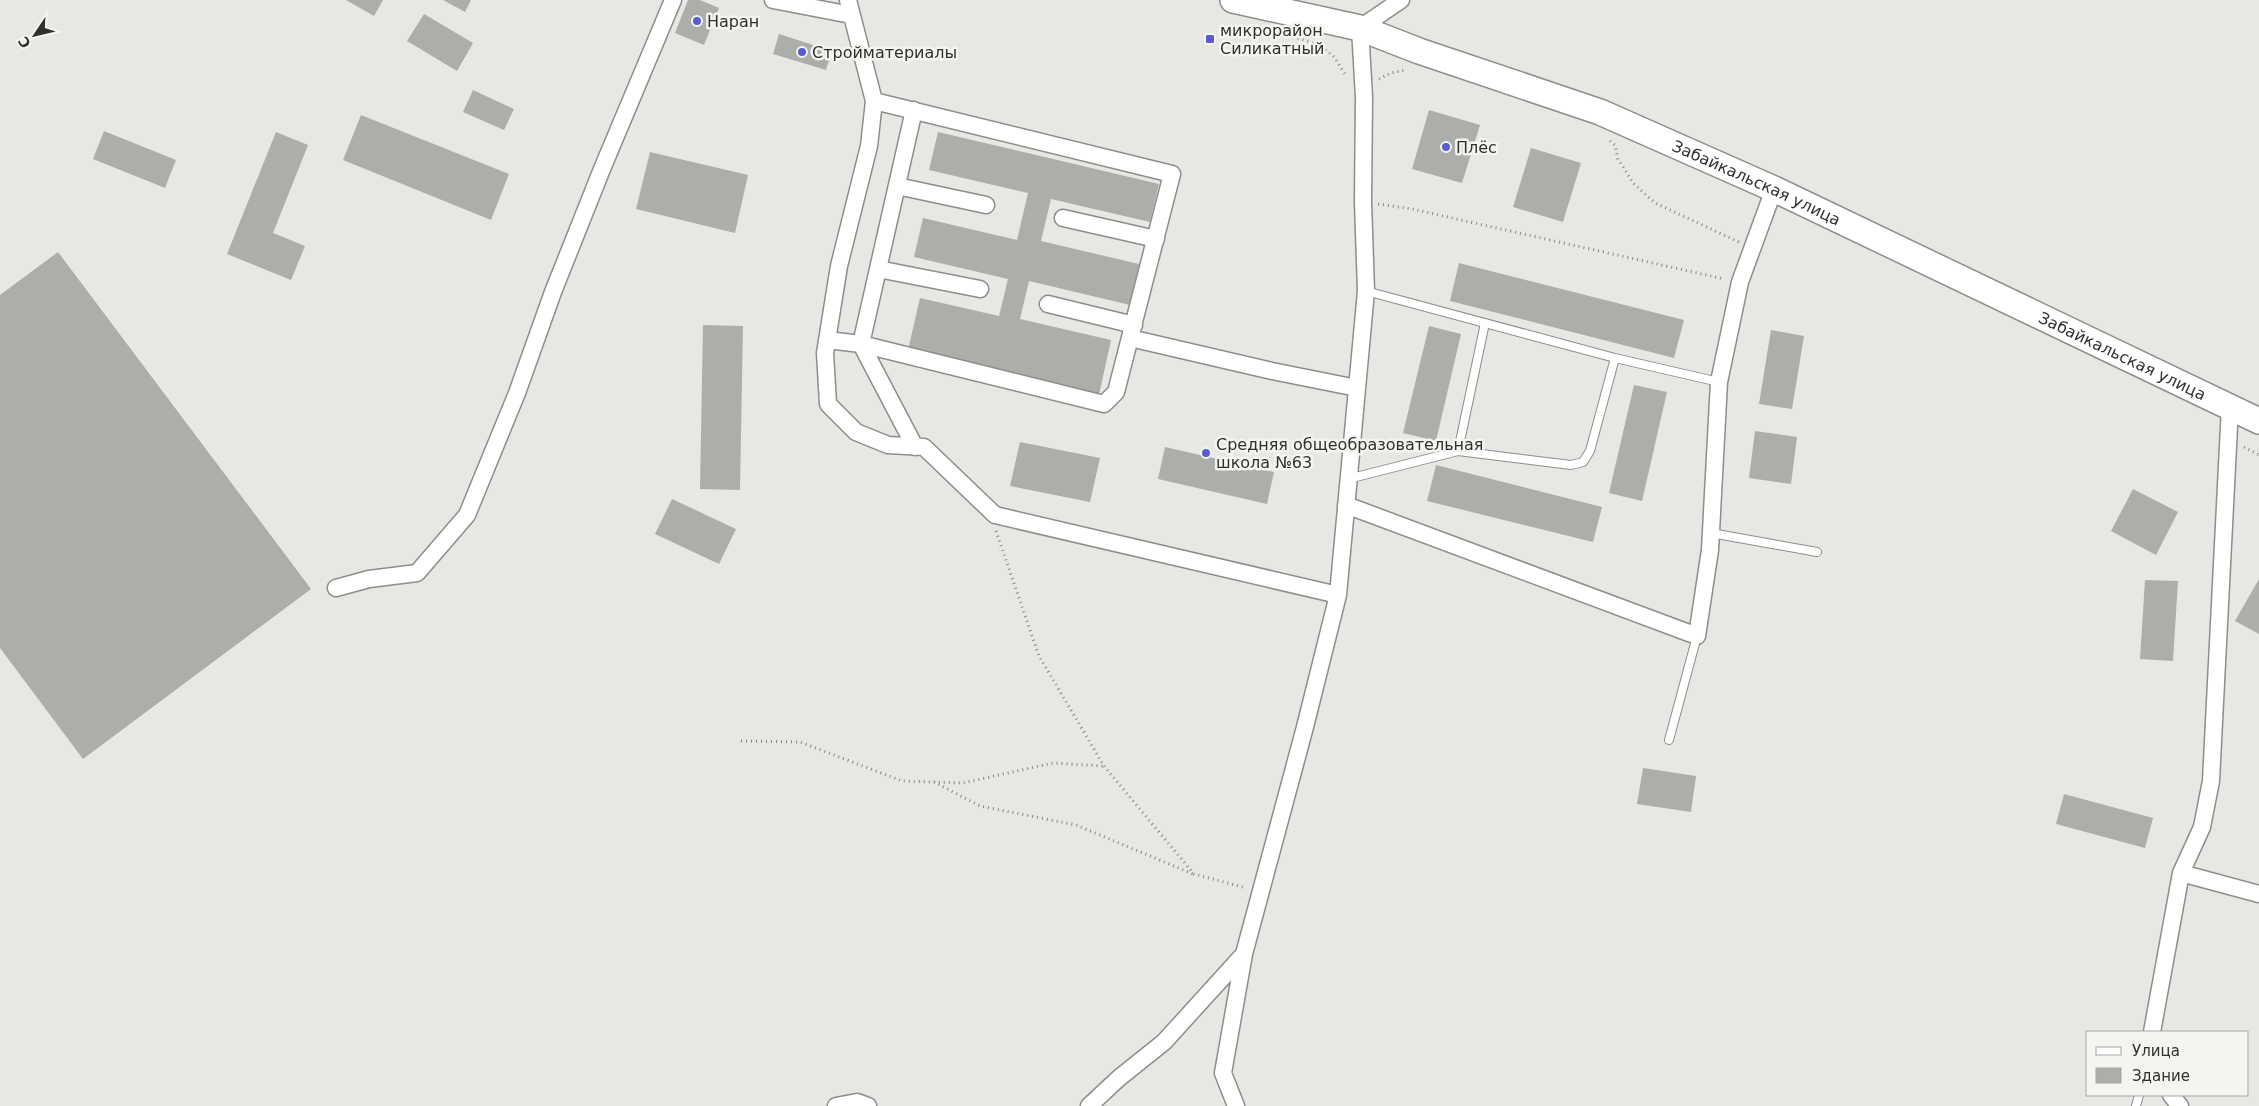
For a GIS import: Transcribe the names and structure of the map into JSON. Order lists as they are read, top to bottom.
{
  "streets": {
    "main road": ["Забайкальская улица"]
  },
  "places": {
    "other": [
      "Наран",
      "Стройматериалы",
      "Плёс",
      "Средняя общеобразовательная школа №63"
    ],
    "transit": ["микрорайон Силикатный"]
  },
  "legend": ["Улица", "Здание"],
  "north": "bottom left"
}
